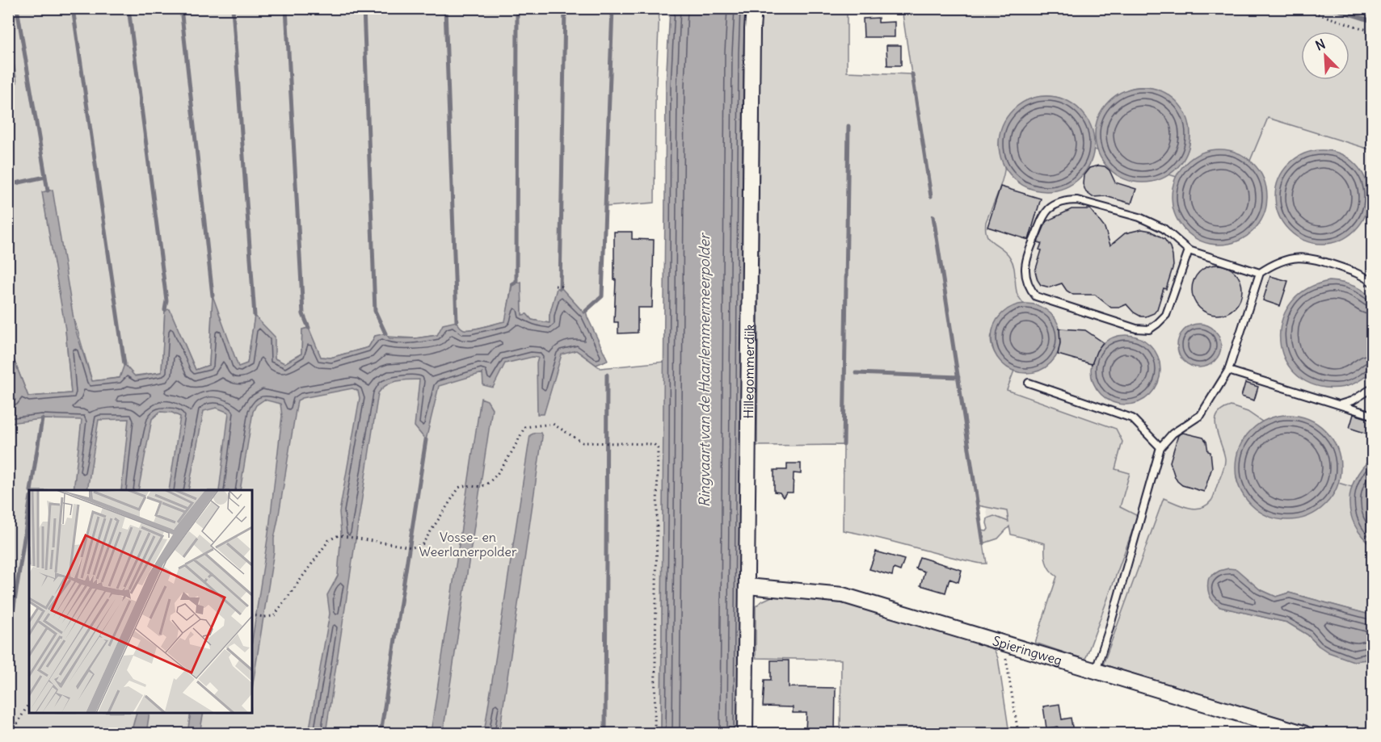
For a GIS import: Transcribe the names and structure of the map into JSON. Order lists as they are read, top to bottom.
{
  "streets": {
    "street": ["Hillegommerdijk", "Spieringweg"]
  },
  "crossings": [
    ["Hillegommerdijk", "Spieringweg"]
  ],
  "water": ["Ringvaart van de Haarlemmermeerpolder"],
  "parks": ["Vosse- en Weerlanerpolder"],
  "north": "top left"
}
